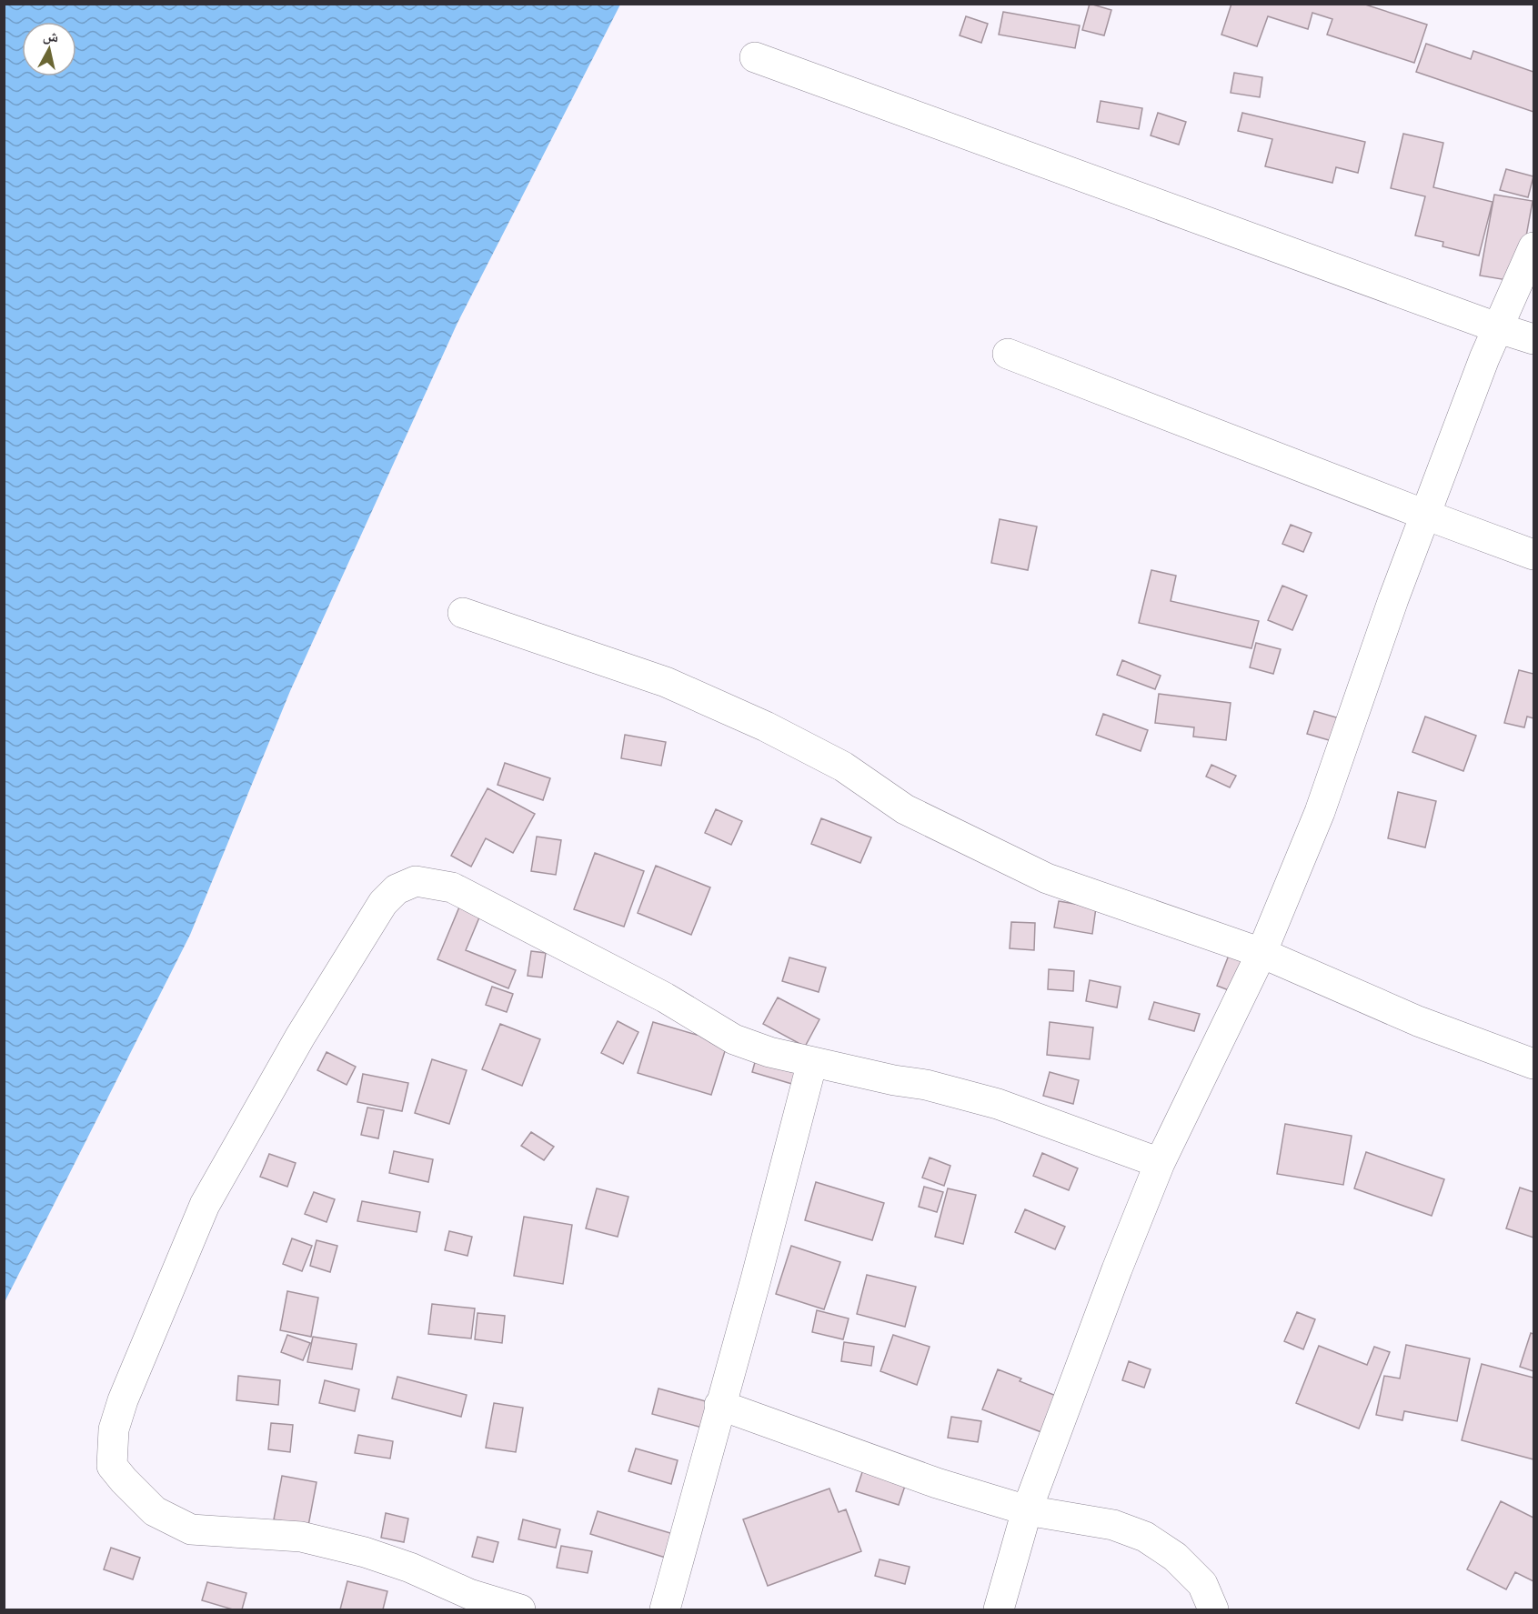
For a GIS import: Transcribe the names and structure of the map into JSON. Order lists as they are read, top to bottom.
{
  "north": "top"
}
